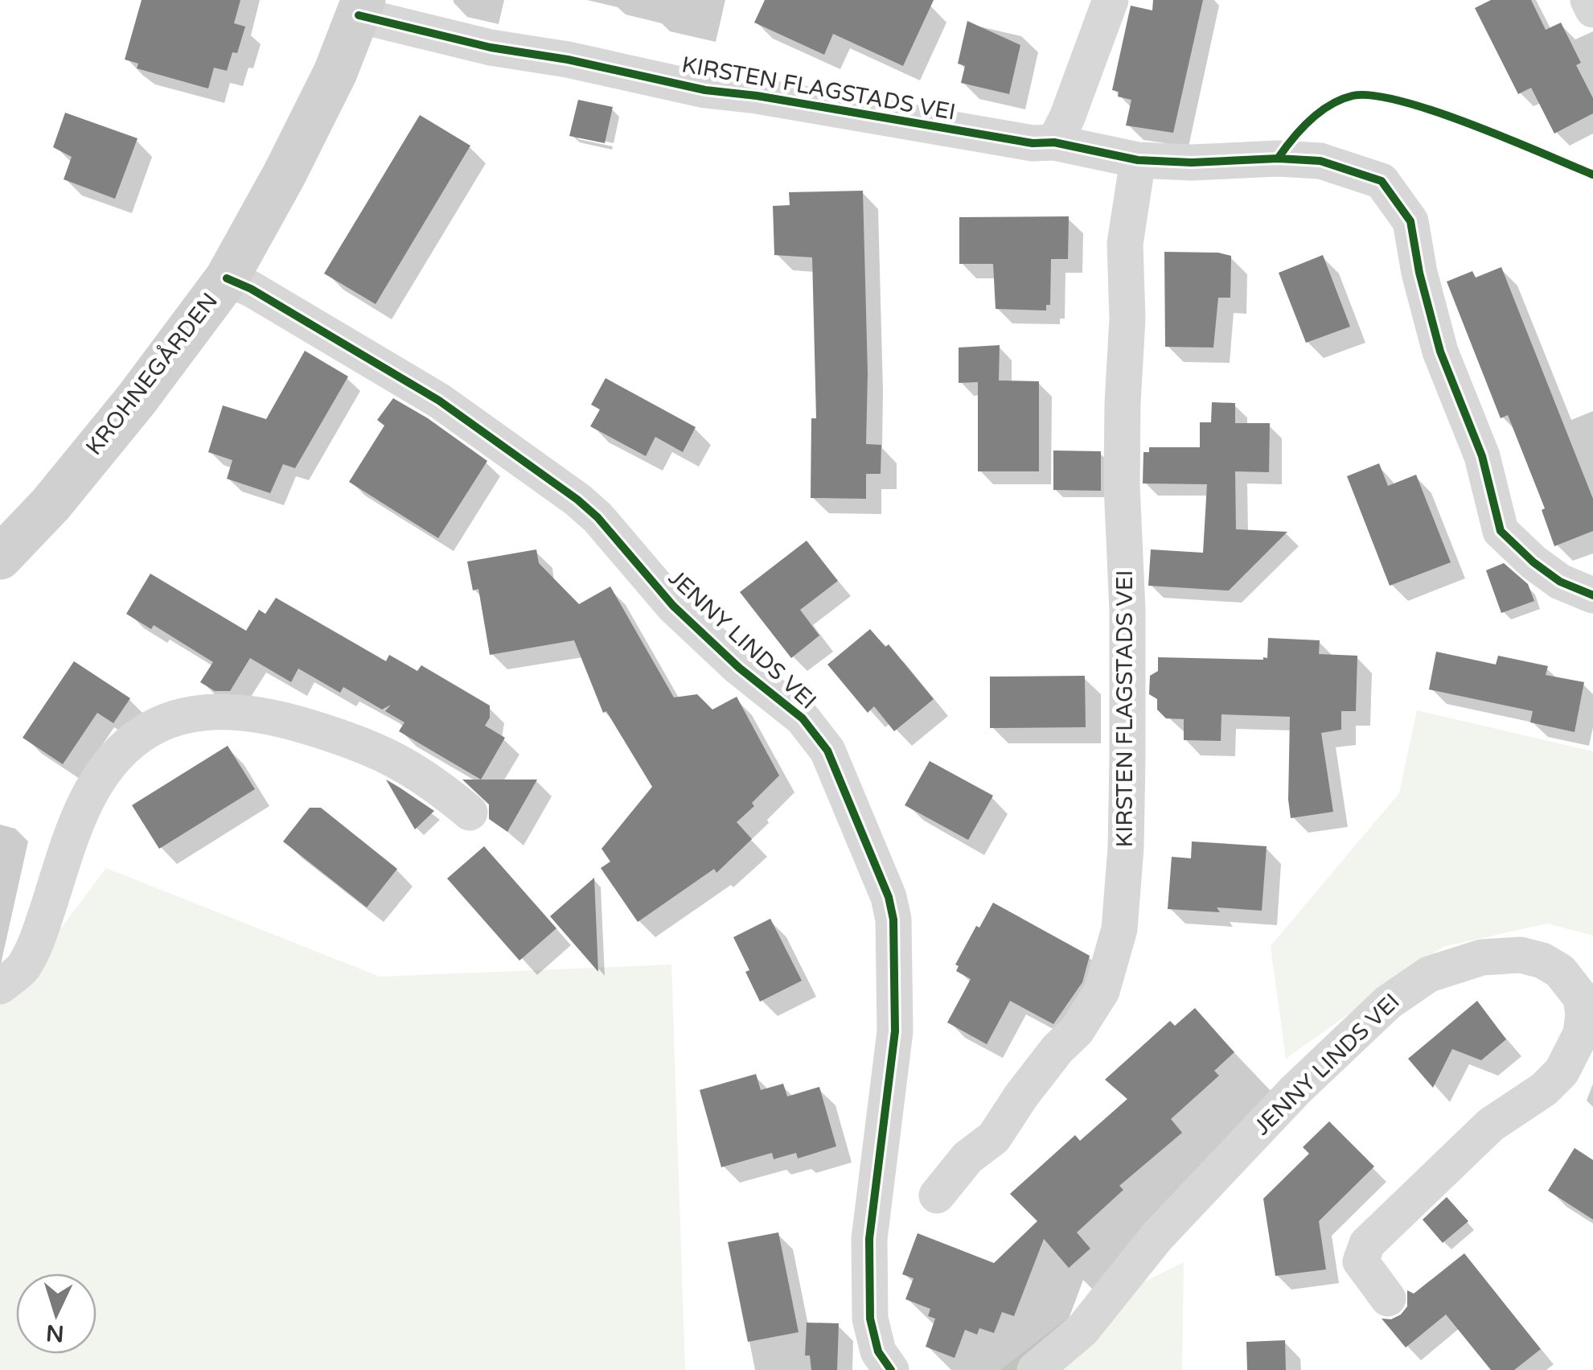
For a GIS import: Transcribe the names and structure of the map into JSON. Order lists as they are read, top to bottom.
{
  "streets": {
    "main road": ["KROHNEGÅRDEN"],
    "street": ["KIRSTEN FLAGSTADS VEI", "JENNY LINDS VEI"]
  },
  "crossings": [
    ["KIRSTEN FLAGSTADS VEI", "KROHNEGÅRDEN"],
    ["KROHNEGÅRDEN", "JENNY LINDS VEI"]
  ],
  "north": "bottom"
}
